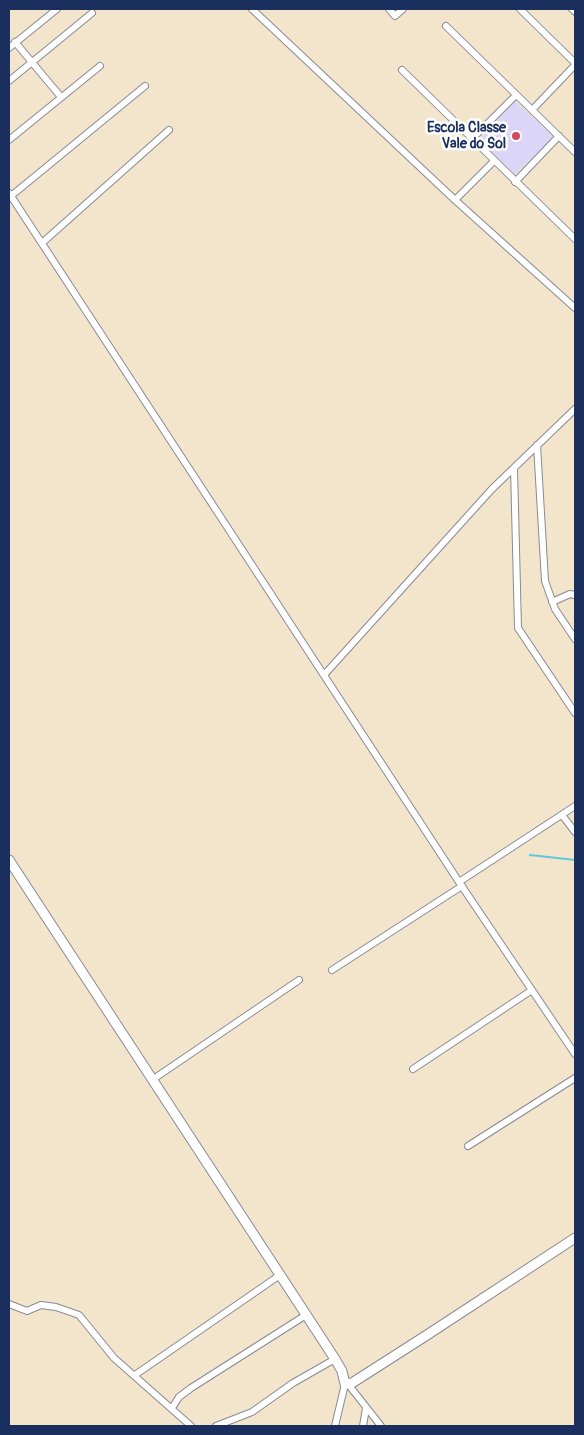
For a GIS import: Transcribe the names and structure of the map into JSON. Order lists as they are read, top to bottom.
{
  "places": ["Escola Classe Vale do Sol"]
}
